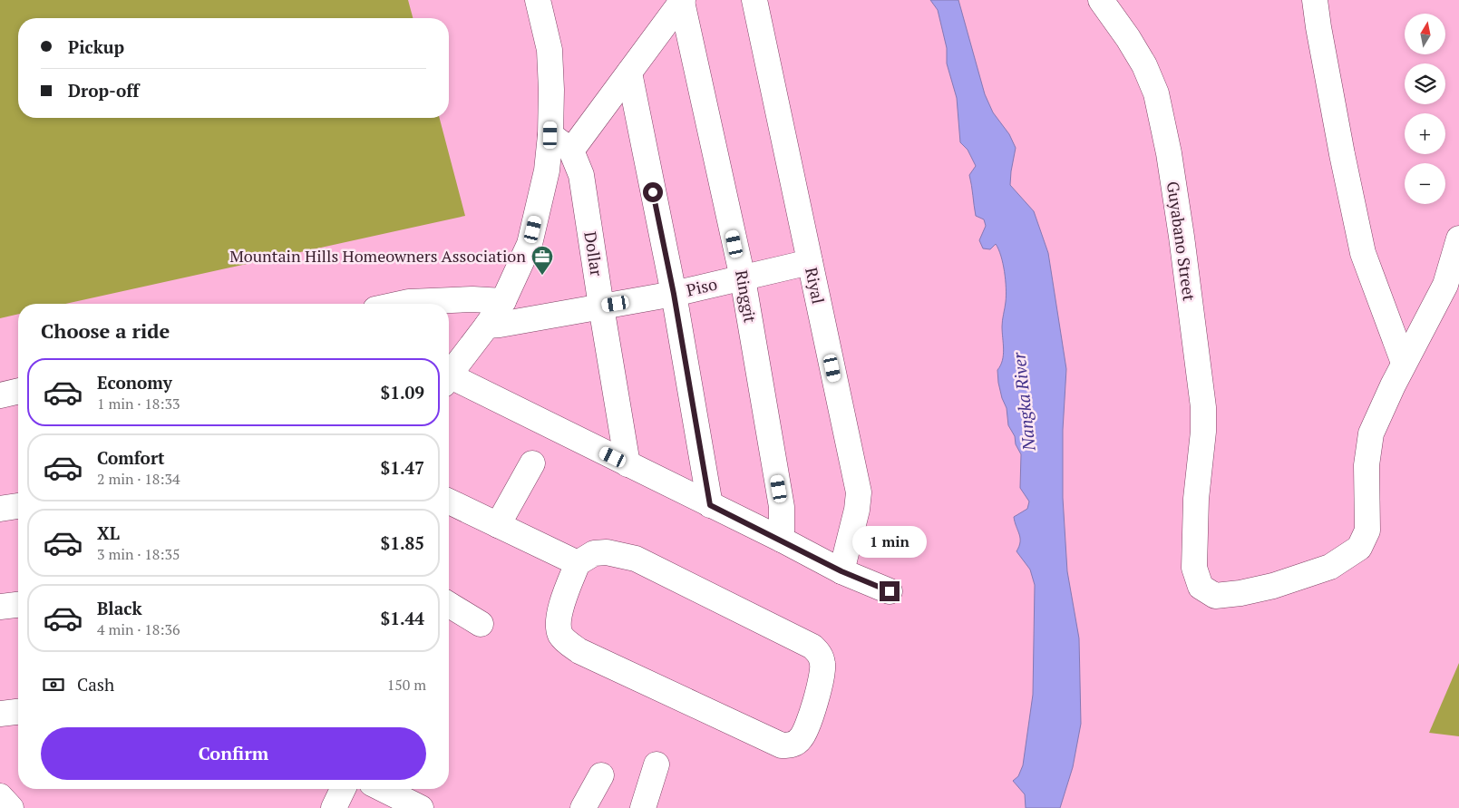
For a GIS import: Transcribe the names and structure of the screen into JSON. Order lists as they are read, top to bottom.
{
  "streets": {
    "street": [
      "Guyabano Street",
      "Dollar",
      "Riyal",
      "Piso",
      "Ringgit"
    ]
  },
  "crossings": [
    ["Dollar", "Piso"],
    ["Riyal", "Piso"],
    ["Piso", "Ringgit"]
  ],
  "water": ["Nangka River"],
  "places": {
    "office": ["Mountain Hills Homeowners Association"]
  },
  "north": "top",
  "page": {
    "map_buttons": ["+", "−"],
    "banner": ["Pickup", "Drop-off"],
    "heading": "Choose a ride",
    "list": [
      {
        "name": "Economy",
        "note": "1 min · 18:33",
        "value": "$1.09"
      },
      {
        "name": "Comfort",
        "note": "2 min · 18:34",
        "value": "$1.47"
      },
      {
        "name": "XL",
        "note": "3 min · 18:35",
        "value": "$1.85"
      },
      {
        "name": "Black",
        "note": "4 min · 18:36",
        "value": "$1.44"
      }
    ],
    "bubble": "1 min",
    "pay": ["Cash", "150 m"],
    "buttons": "Confirm"
  }
}
